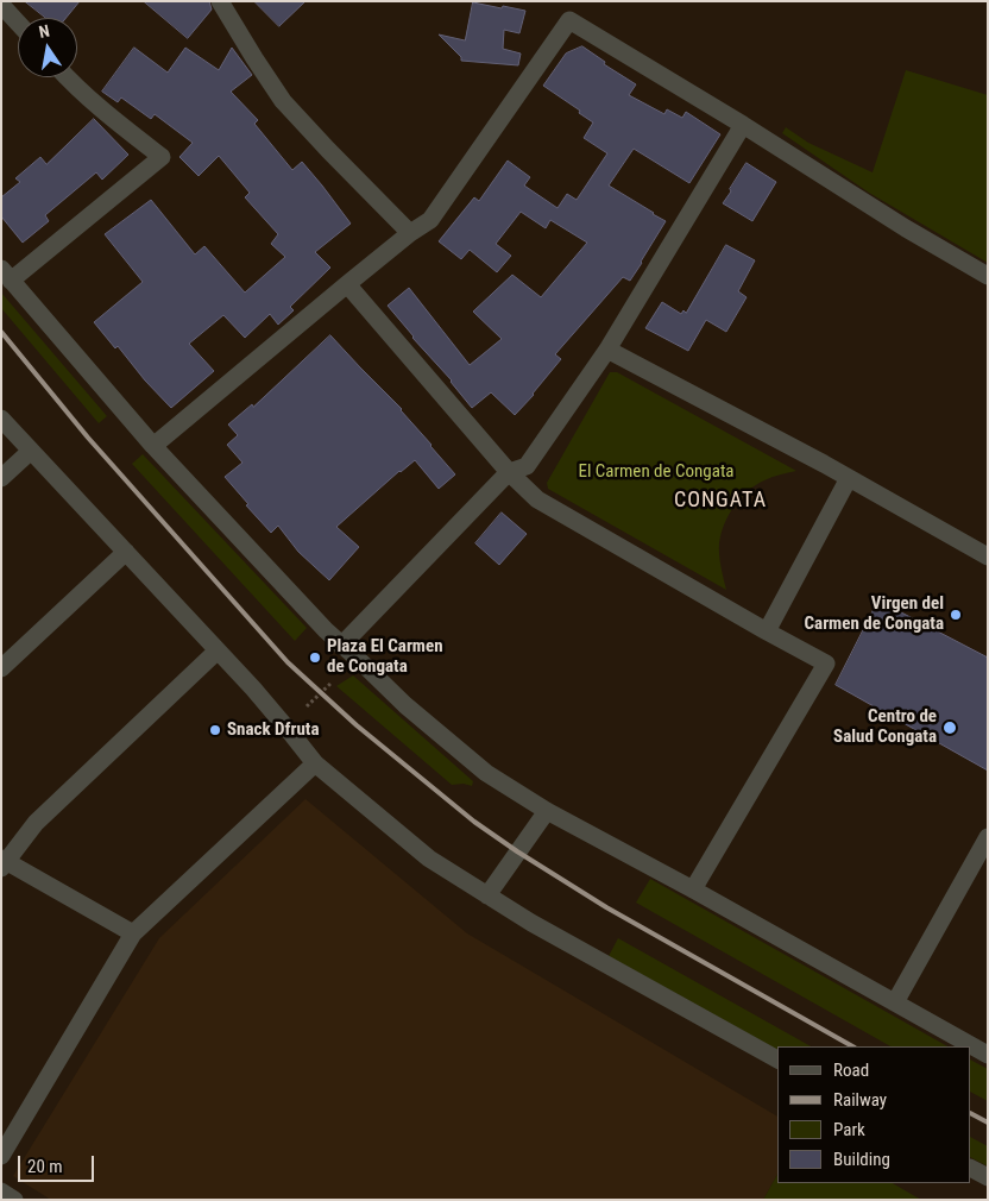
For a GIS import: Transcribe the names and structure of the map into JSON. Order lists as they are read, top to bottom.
{
  "districts": ["CONGATA"],
  "parks": ["El Carmen de Congata"],
  "places": [
    "Virgen del Carmen de Congata",
    "Plaza El Carmen de Congata",
    "Centro de Salud Congata",
    "Snack Dfruta"
  ],
  "legend": [
    "Road",
    "Railway",
    "Park",
    "Building"
  ],
  "scale_bar": "20 m",
  "north": "top"
}
